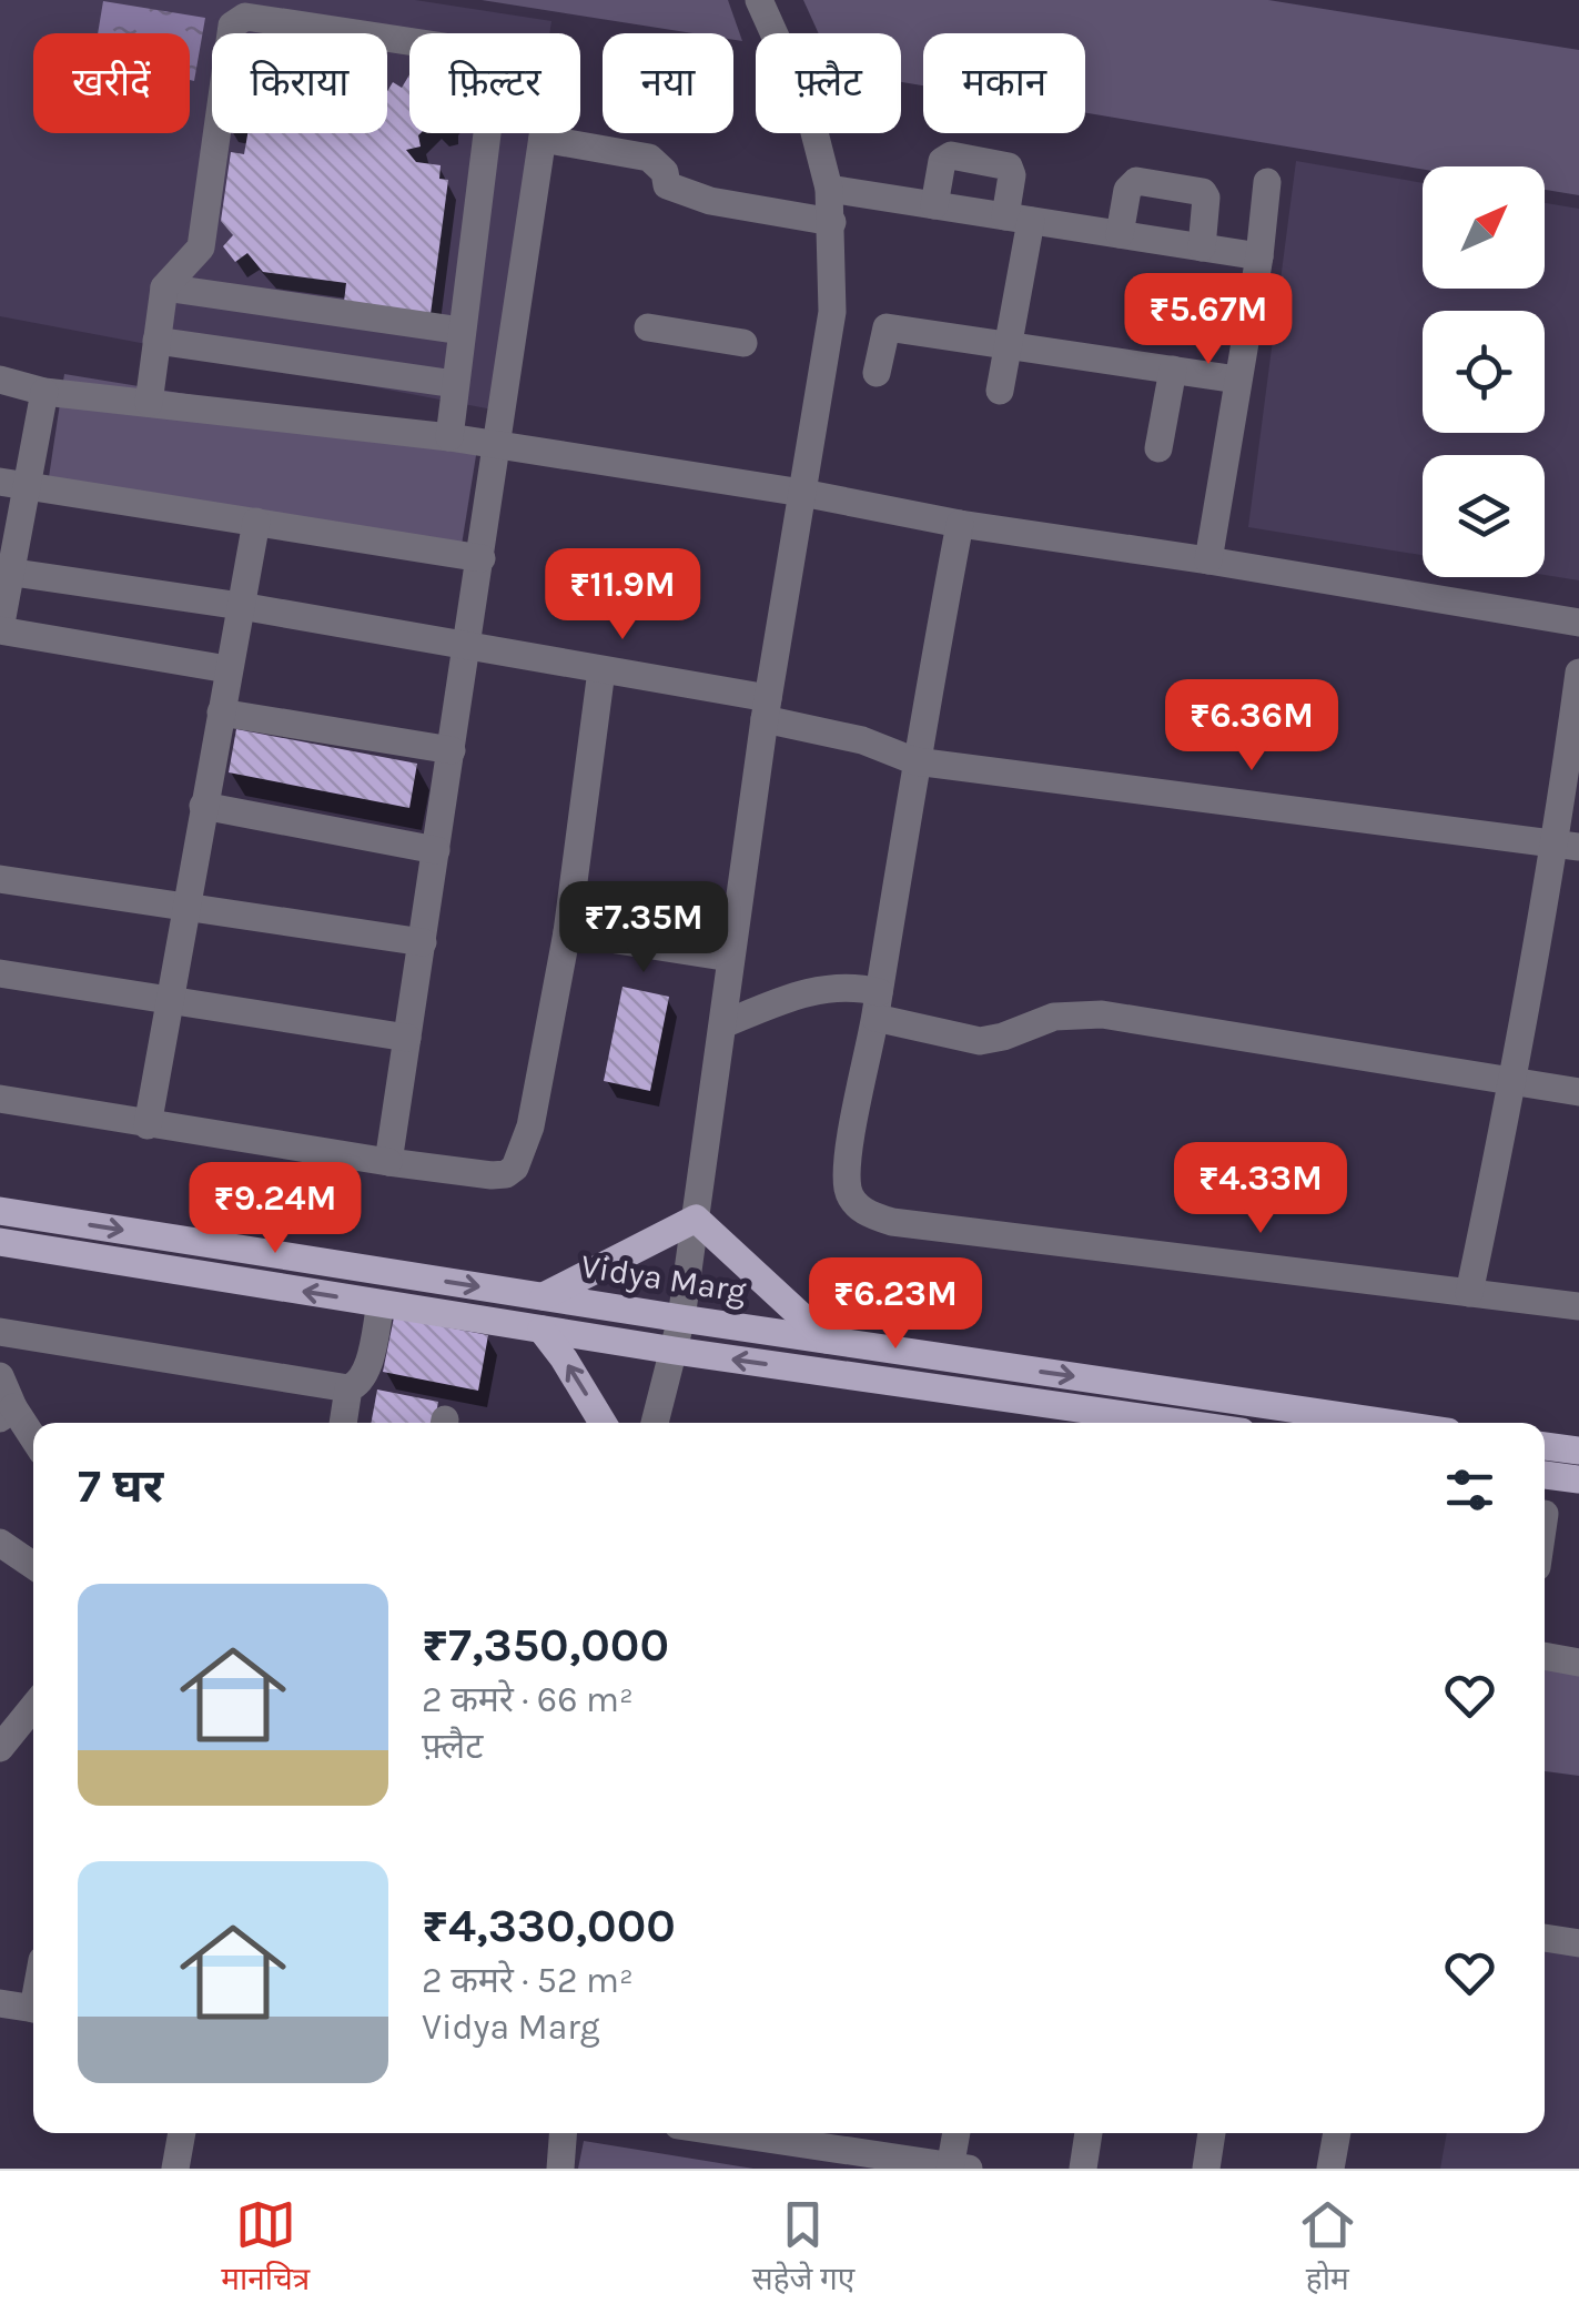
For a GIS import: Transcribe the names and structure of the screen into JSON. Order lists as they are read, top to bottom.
{
  "streets": {
    "main road": ["Vidya Marg"]
  },
  "north": "top right",
  "page": {
    "chip": [
      "खरीदें",
      "किराया",
      "फ़िल्टर",
      "नया",
      "फ़्लैट",
      "मकान"
    ],
    "price": [
      "₹5.67M",
      "₹11.9M",
      "₹6.36M",
      "₹7.35M",
      "₹4.33M",
      "₹9.24M",
      "₹6.23M"
    ],
    "heading": "7 घर",
    "list": [
      {
        "name": "₹7,350,000",
        "note": "2 कमरे · 66 m² · फ़्लैट"
      },
      {
        "name": "₹4,330,000",
        "note": "2 कमरे · 52 m² · Vidya Marg"
      }
    ],
    "tabs": ["मानचित्र", "सहेजे गए", "होम"]
  }
}
